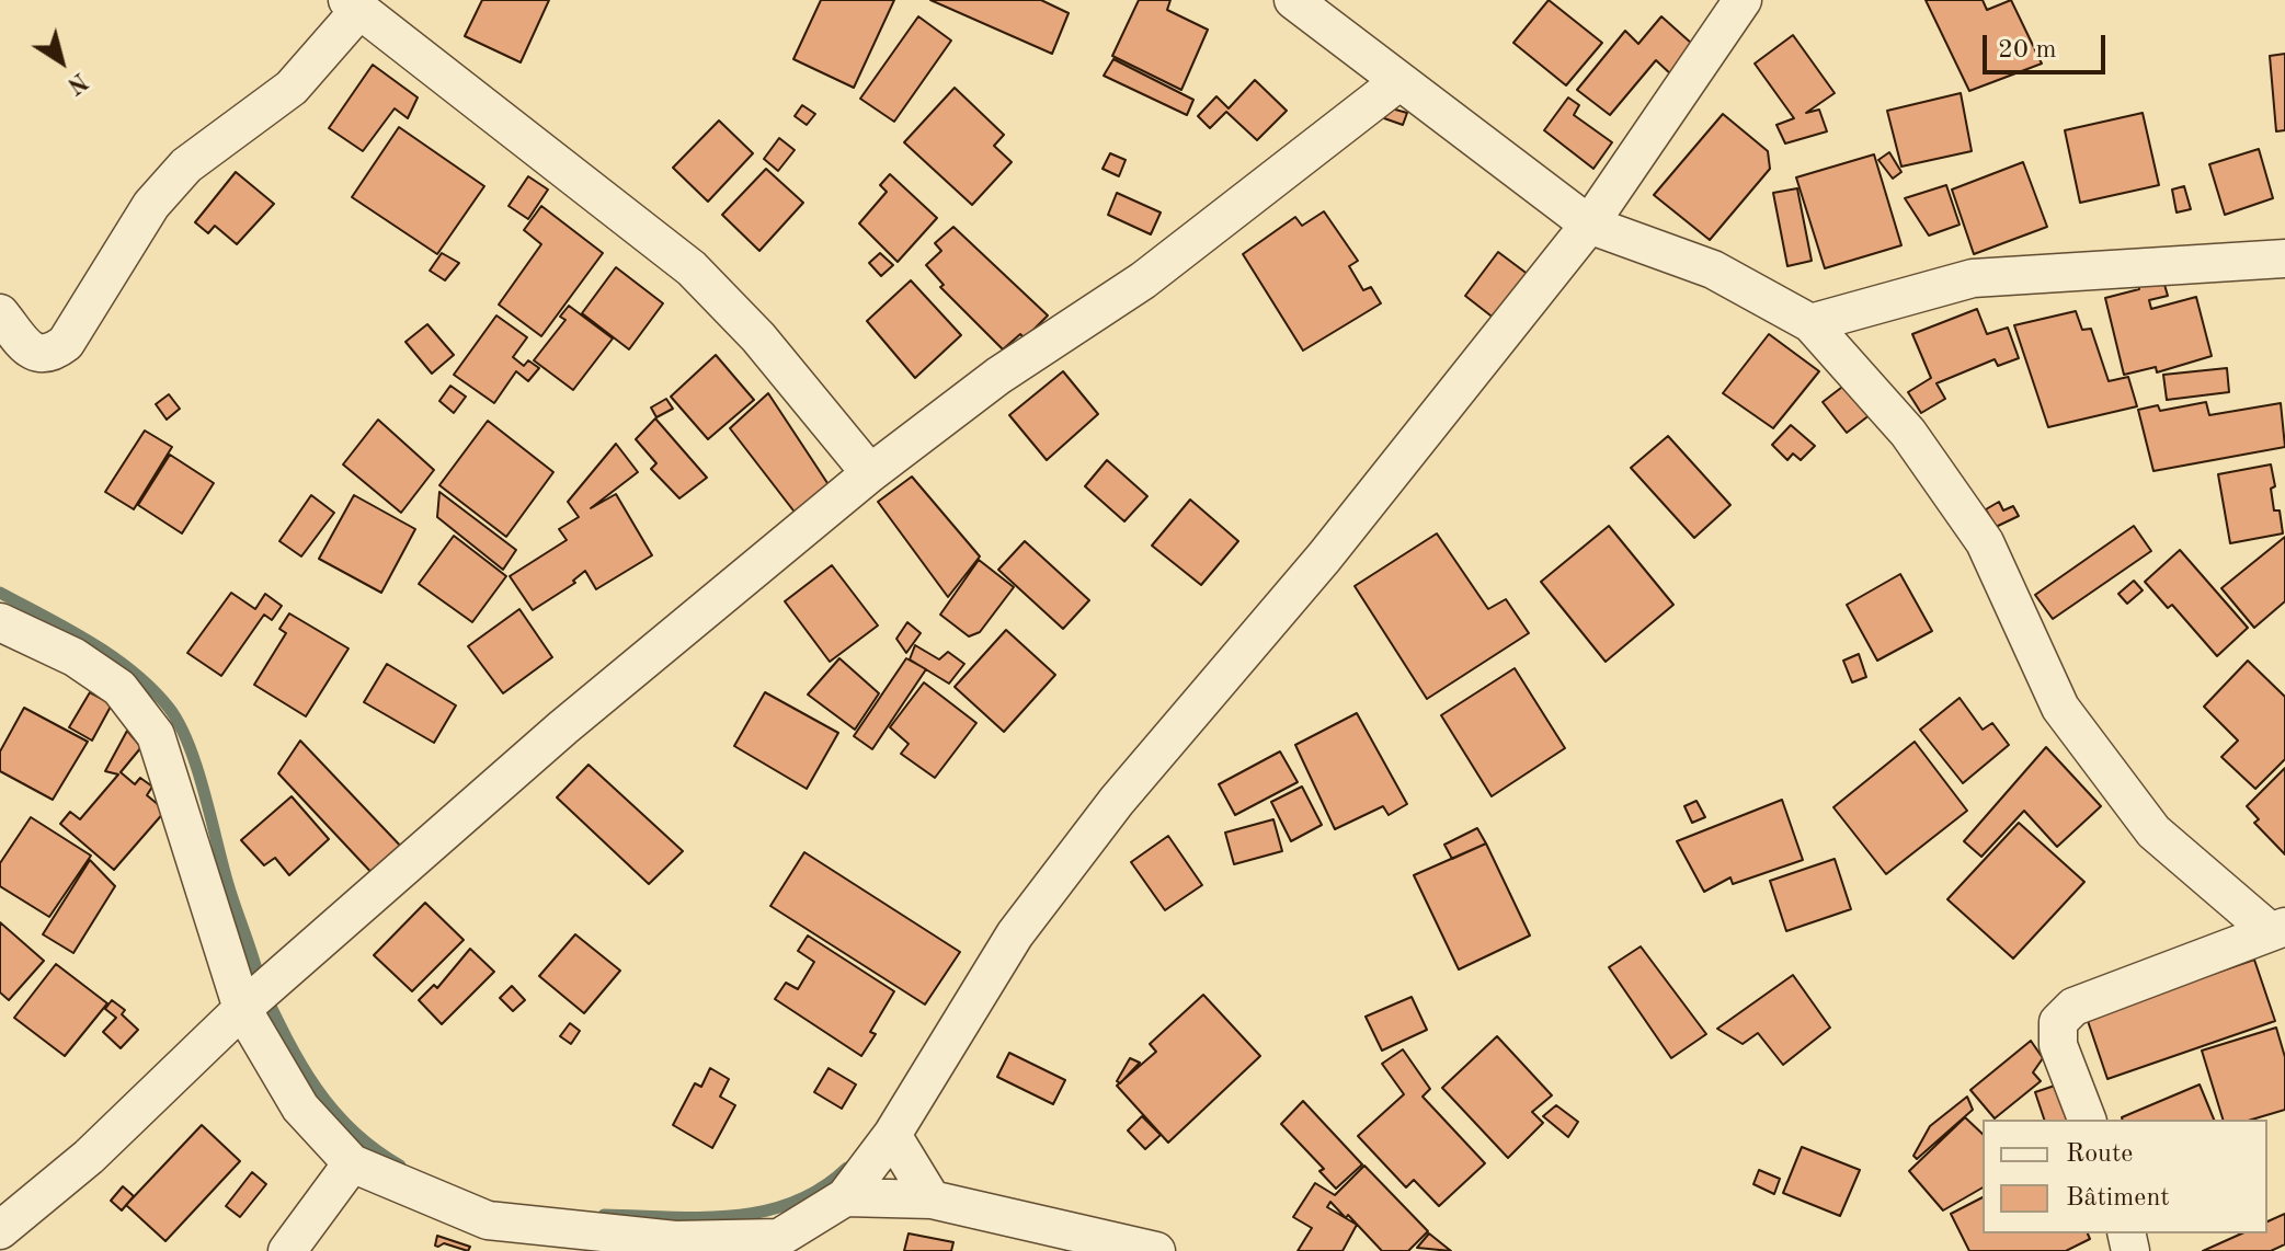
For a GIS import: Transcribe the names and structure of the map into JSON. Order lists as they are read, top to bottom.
{
  "legend": ["Route", "Bâtiment"],
  "scale_bar": "20 m",
  "north": "bottom right"
}
